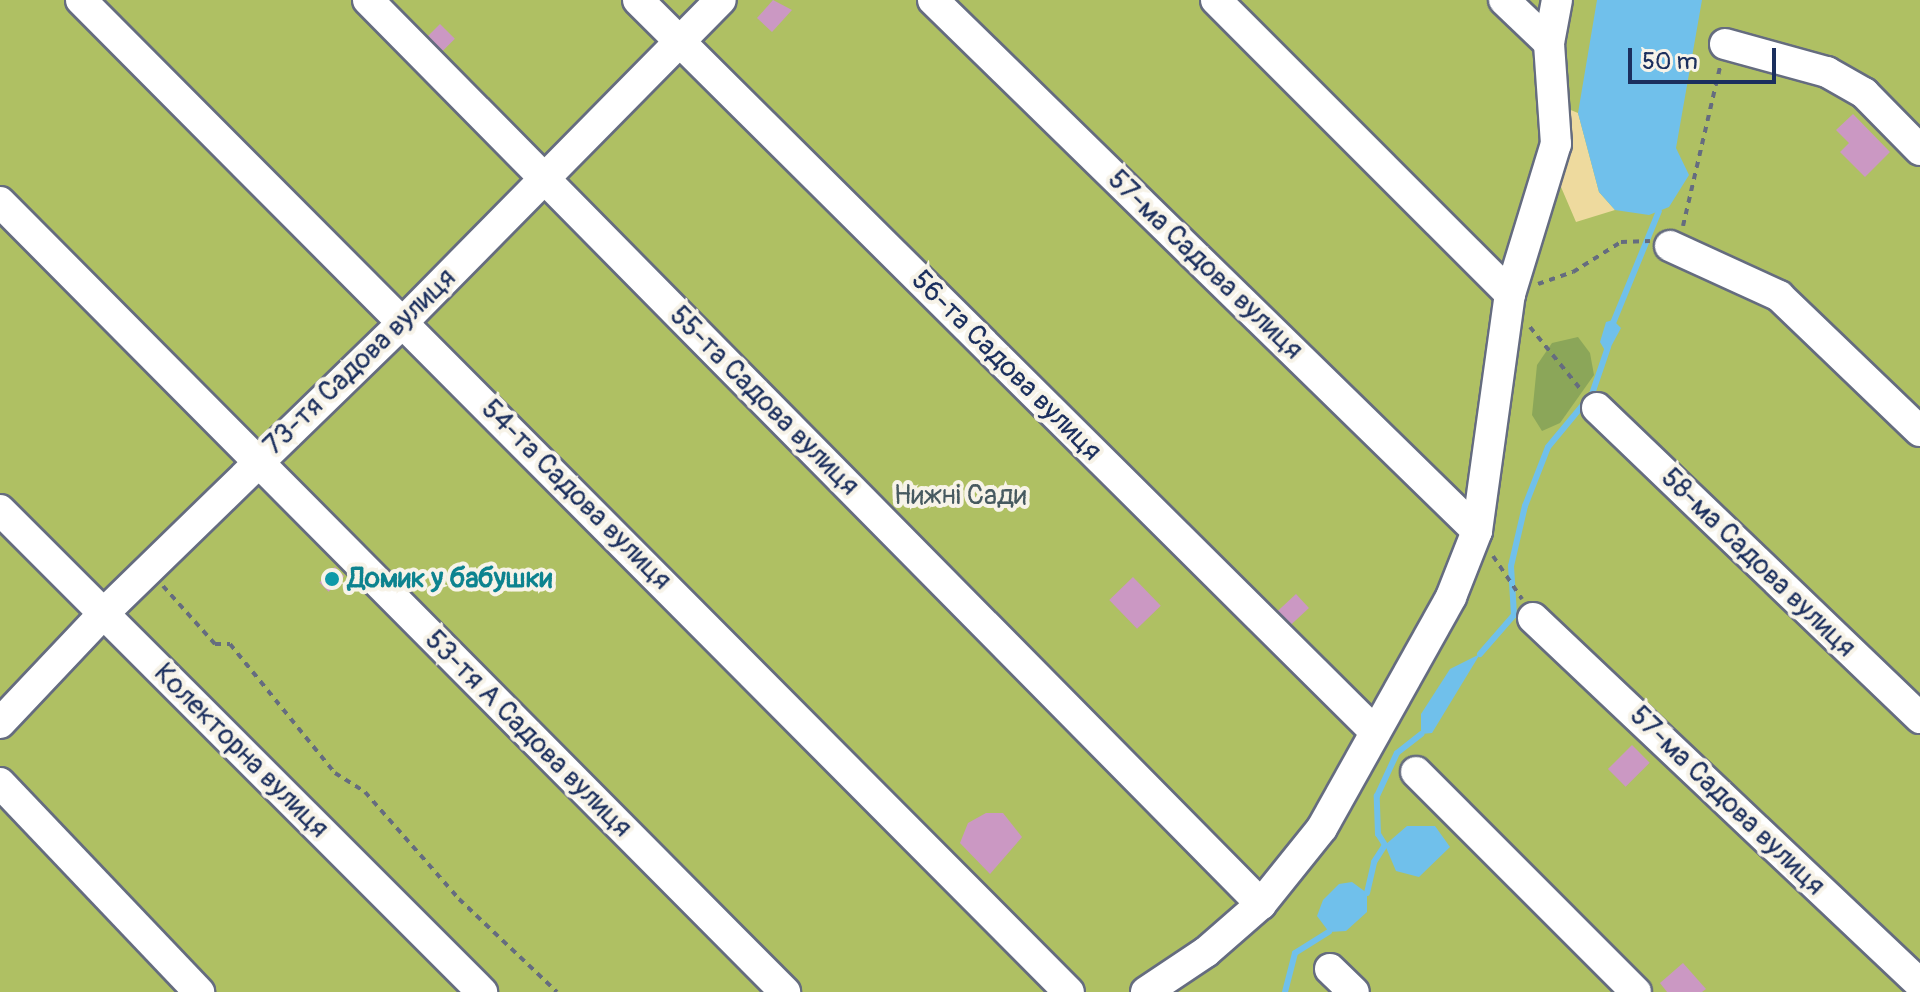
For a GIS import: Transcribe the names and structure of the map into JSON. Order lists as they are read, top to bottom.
{
  "streets": {
    "street": [
      "57-ма Садова вулиця",
      "73-тя Садова вулиця",
      "56-та Садова вулиця",
      "55-та Садова вулиця",
      "54-та Садова вулиця",
      "58-ма Садова вулиця",
      "53-тя А Садова вулиця",
      "Колекторна вулиця"
    ]
  },
  "crossings": [
    ["73-тя Садова вулиця", "56-та Садова вулиця"],
    ["73-тя Садова вулиця", "55-та Садова вулиця"],
    ["73-тя Садова вулиця", "54-та Садова вулиця"],
    ["73-тя Садова вулиця", "53-тя А Садова вулиця"],
    ["73-тя Садова вулиця", "Колекторна вулиця"]
  ],
  "parks": ["Нижні Сади"],
  "places": ["Домик у бабушки"],
  "scale_bar": "50 m"
}
